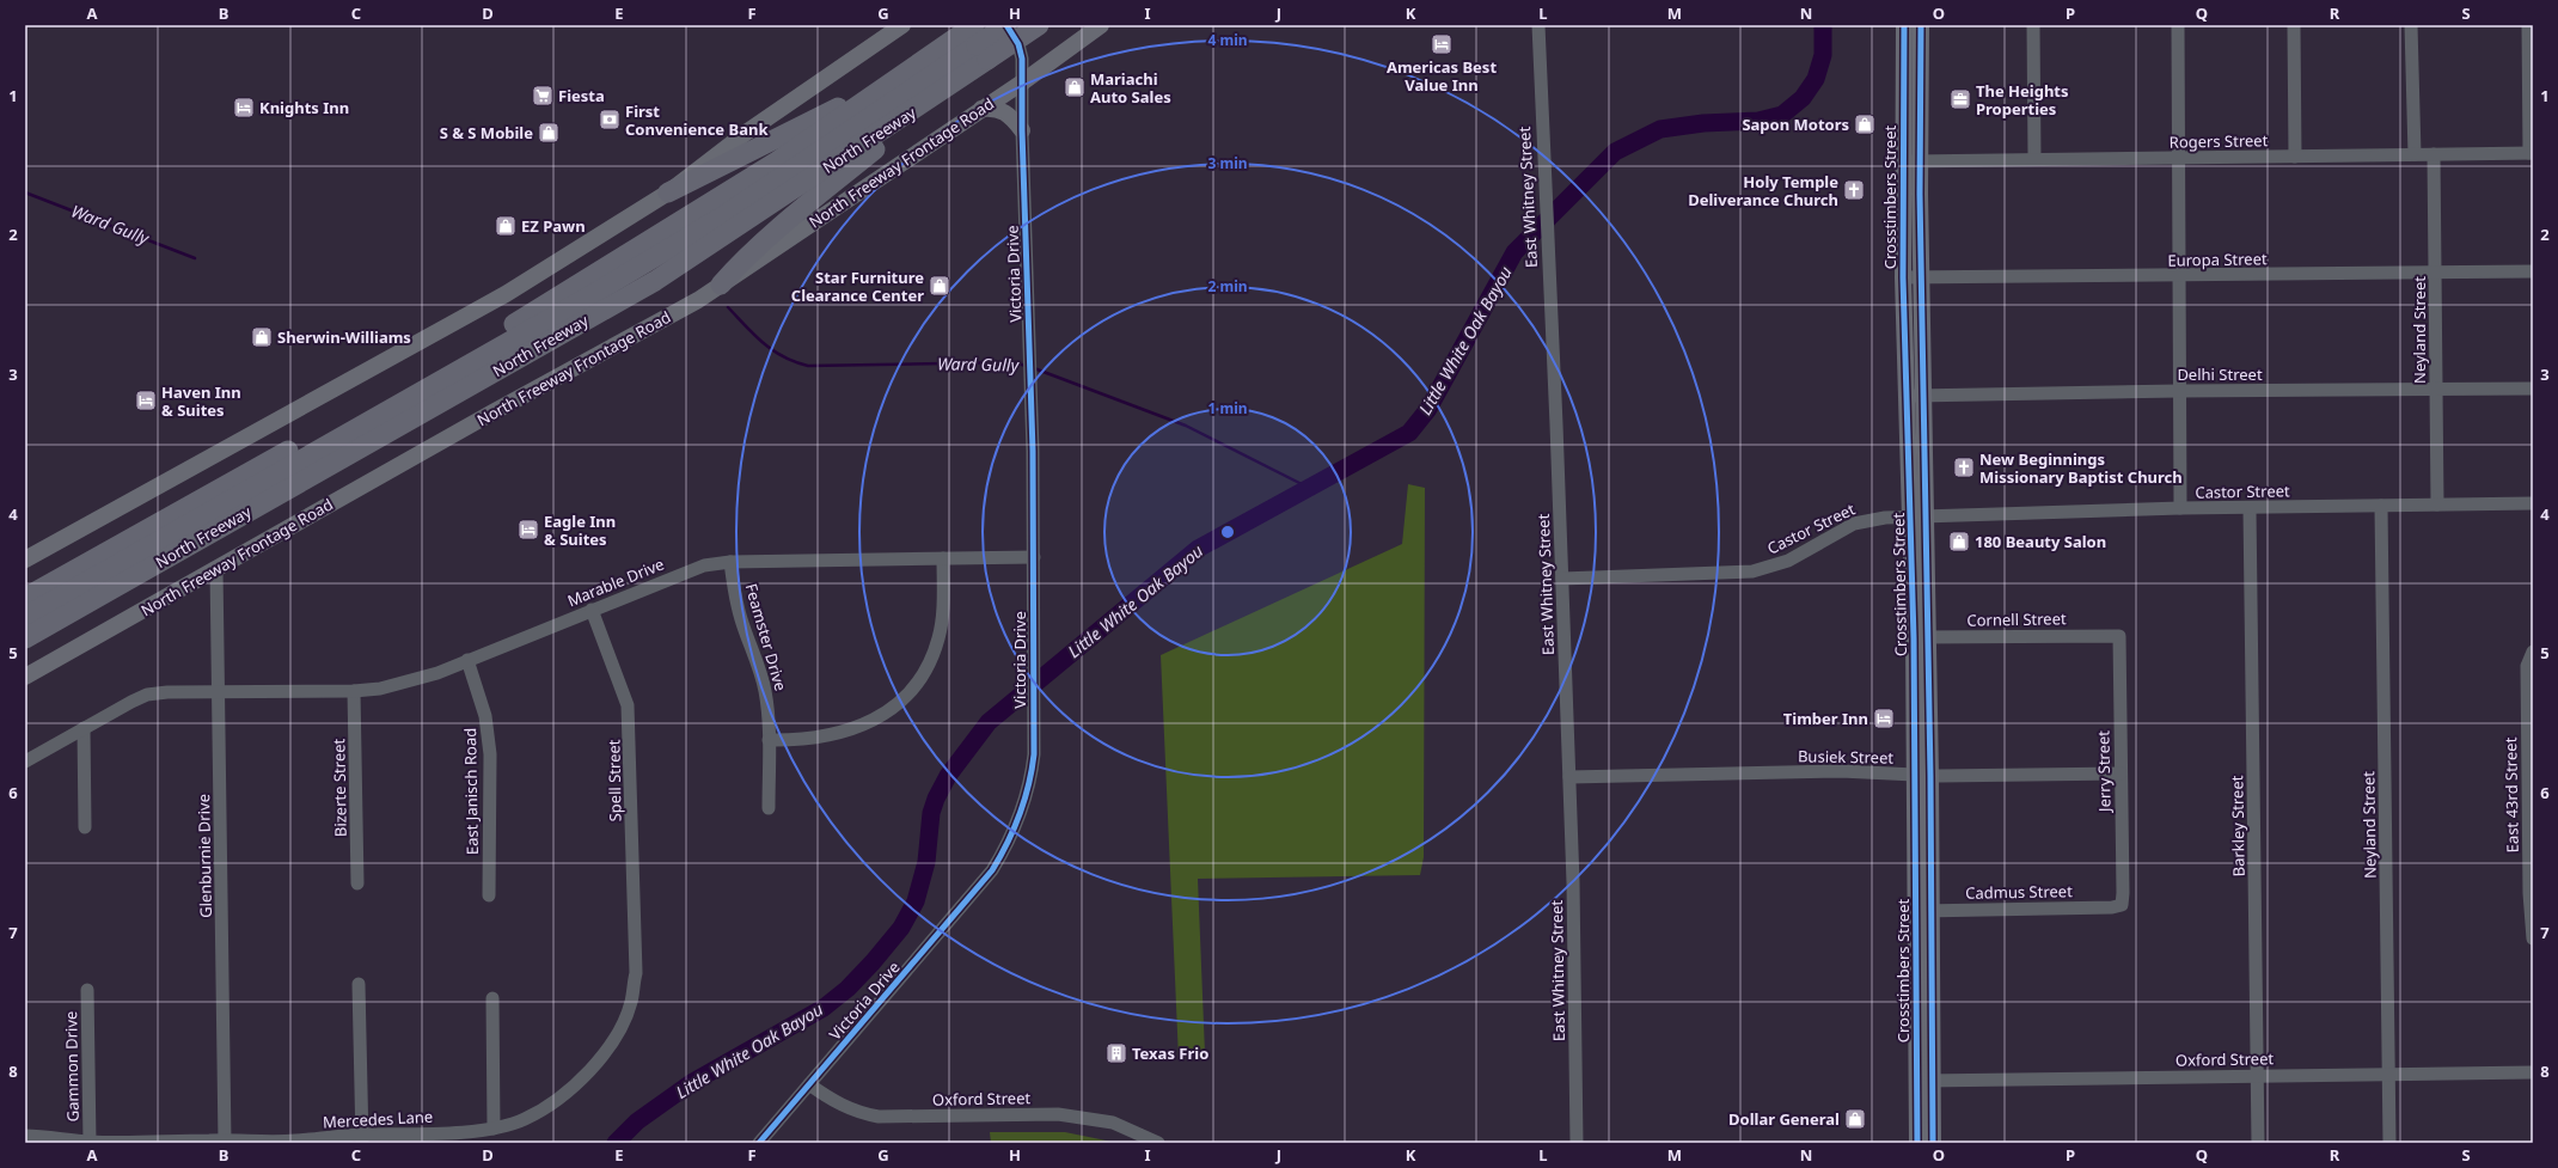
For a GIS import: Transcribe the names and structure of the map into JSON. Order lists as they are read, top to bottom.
{
  "streets": {
    "highway": ["North Freeway"],
    "main road": ["North Freeway Frontage Road", "Crosstimbers Street"],
    "street": [
      "Rogers Street",
      "East Whitney Street",
      "Europa Street",
      "Victoria Drive",
      "Neyland Street",
      "Delhi Street",
      "Castor Street",
      "Marable Drive",
      "Cornell Street",
      "Feamster Drive",
      "Busiek Street",
      "Jerry Street",
      "Spell Street",
      "Bizerte Street",
      "East Janisch Road",
      "East 43rd Street",
      "Barkley Street",
      "Glenburnie Drive",
      "Cadmus Street",
      "Oxford Street",
      "Gammon Drive",
      "Mercedes Lane"
    ]
  },
  "crossings": [
    ["North Freeway", "Victoria Drive"],
    ["Rogers Street", "Crosstimbers Street"],
    ["Rogers Street", "Neyland Street"],
    ["North Freeway Frontage Road", "Victoria Drive"],
    ["North Freeway Frontage Road", "Glenburnie Drive"],
    ["East Whitney Street", "Castor Street"],
    ["East Whitney Street", "Busiek Street"],
    ["Crosstimbers Street", "Europa Street"],
    ["Crosstimbers Street", "Delhi Street"],
    ["Crosstimbers Street", "Castor Street"],
    ["Crosstimbers Street", "Cornell Street"],
    ["Crosstimbers Street", "Busiek Street"],
    ["Crosstimbers Street", "Cadmus Street"],
    ["Crosstimbers Street", "Oxford Street"],
    ["Europa Street", "Neyland Street"],
    ["Victoria Drive", "Marable Drive"],
    ["Victoria Drive", "Oxford Street"],
    ["Neyland Street", "Delhi Street"],
    ["Neyland Street", "Castor Street"],
    ["Neyland Street", "Oxford Street"],
    ["Castor Street", "Barkley Street"],
    ["Marable Drive", "Feamster Drive"],
    ["Marable Drive", "Spell Street"],
    ["Marable Drive", "Bizerte Street"],
    ["Marable Drive", "East Janisch Road"],
    ["Marable Drive", "Glenburnie Drive"],
    ["Cornell Street", "Jerry Street"],
    ["Busiek Street", "Jerry Street"],
    ["Jerry Street", "Cadmus Street"],
    ["Spell Street", "Mercedes Lane"],
    ["Barkley Street", "Oxford Street"],
    ["Glenburnie Drive", "Mercedes Lane"],
    ["Gammon Drive", "Mercedes Lane"]
  ],
  "water": ["Ward Gully", "Little White Oak Bayou"],
  "places": {
    "hotel": [
      "Americas Best Value Inn",
      "Knights Inn",
      "Haven Inn & Suites",
      "Eagle Inn & Suites",
      "Timber Inn"
    ],
    "shop": [
      "Mariachi Auto Sales",
      "Sapon Motors",
      "S & S Mobile",
      "EZ Pawn",
      "Star Furniture Clearance Center",
      "Sherwin-Williams",
      "180 Beauty Salon",
      "Dollar General"
    ],
    "supermarket": ["Fiesta"],
    "office": ["The Heights Properties"],
    "bank": ["First Convenience Bank"],
    "church": ["Holy Temple Deliverance Church", "New Beginnings Missionary Baptist Church"],
    "building": ["Texas Frio"]
  },
  "grid": {
    "columns": [
      "A",
      "B",
      "C",
      "D",
      "E",
      "F",
      "G",
      "H",
      "I",
      "J",
      "K",
      "L",
      "M",
      "N",
      "O",
      "P",
      "Q",
      "R",
      "S"
    ],
    "rows": [
      "1",
      "2",
      "3",
      "4",
      "5",
      "6",
      "7",
      "8"
    ]
  },
  "rings": [
    "4 min",
    "3 min",
    "2 min",
    "1 min"
  ]
}
